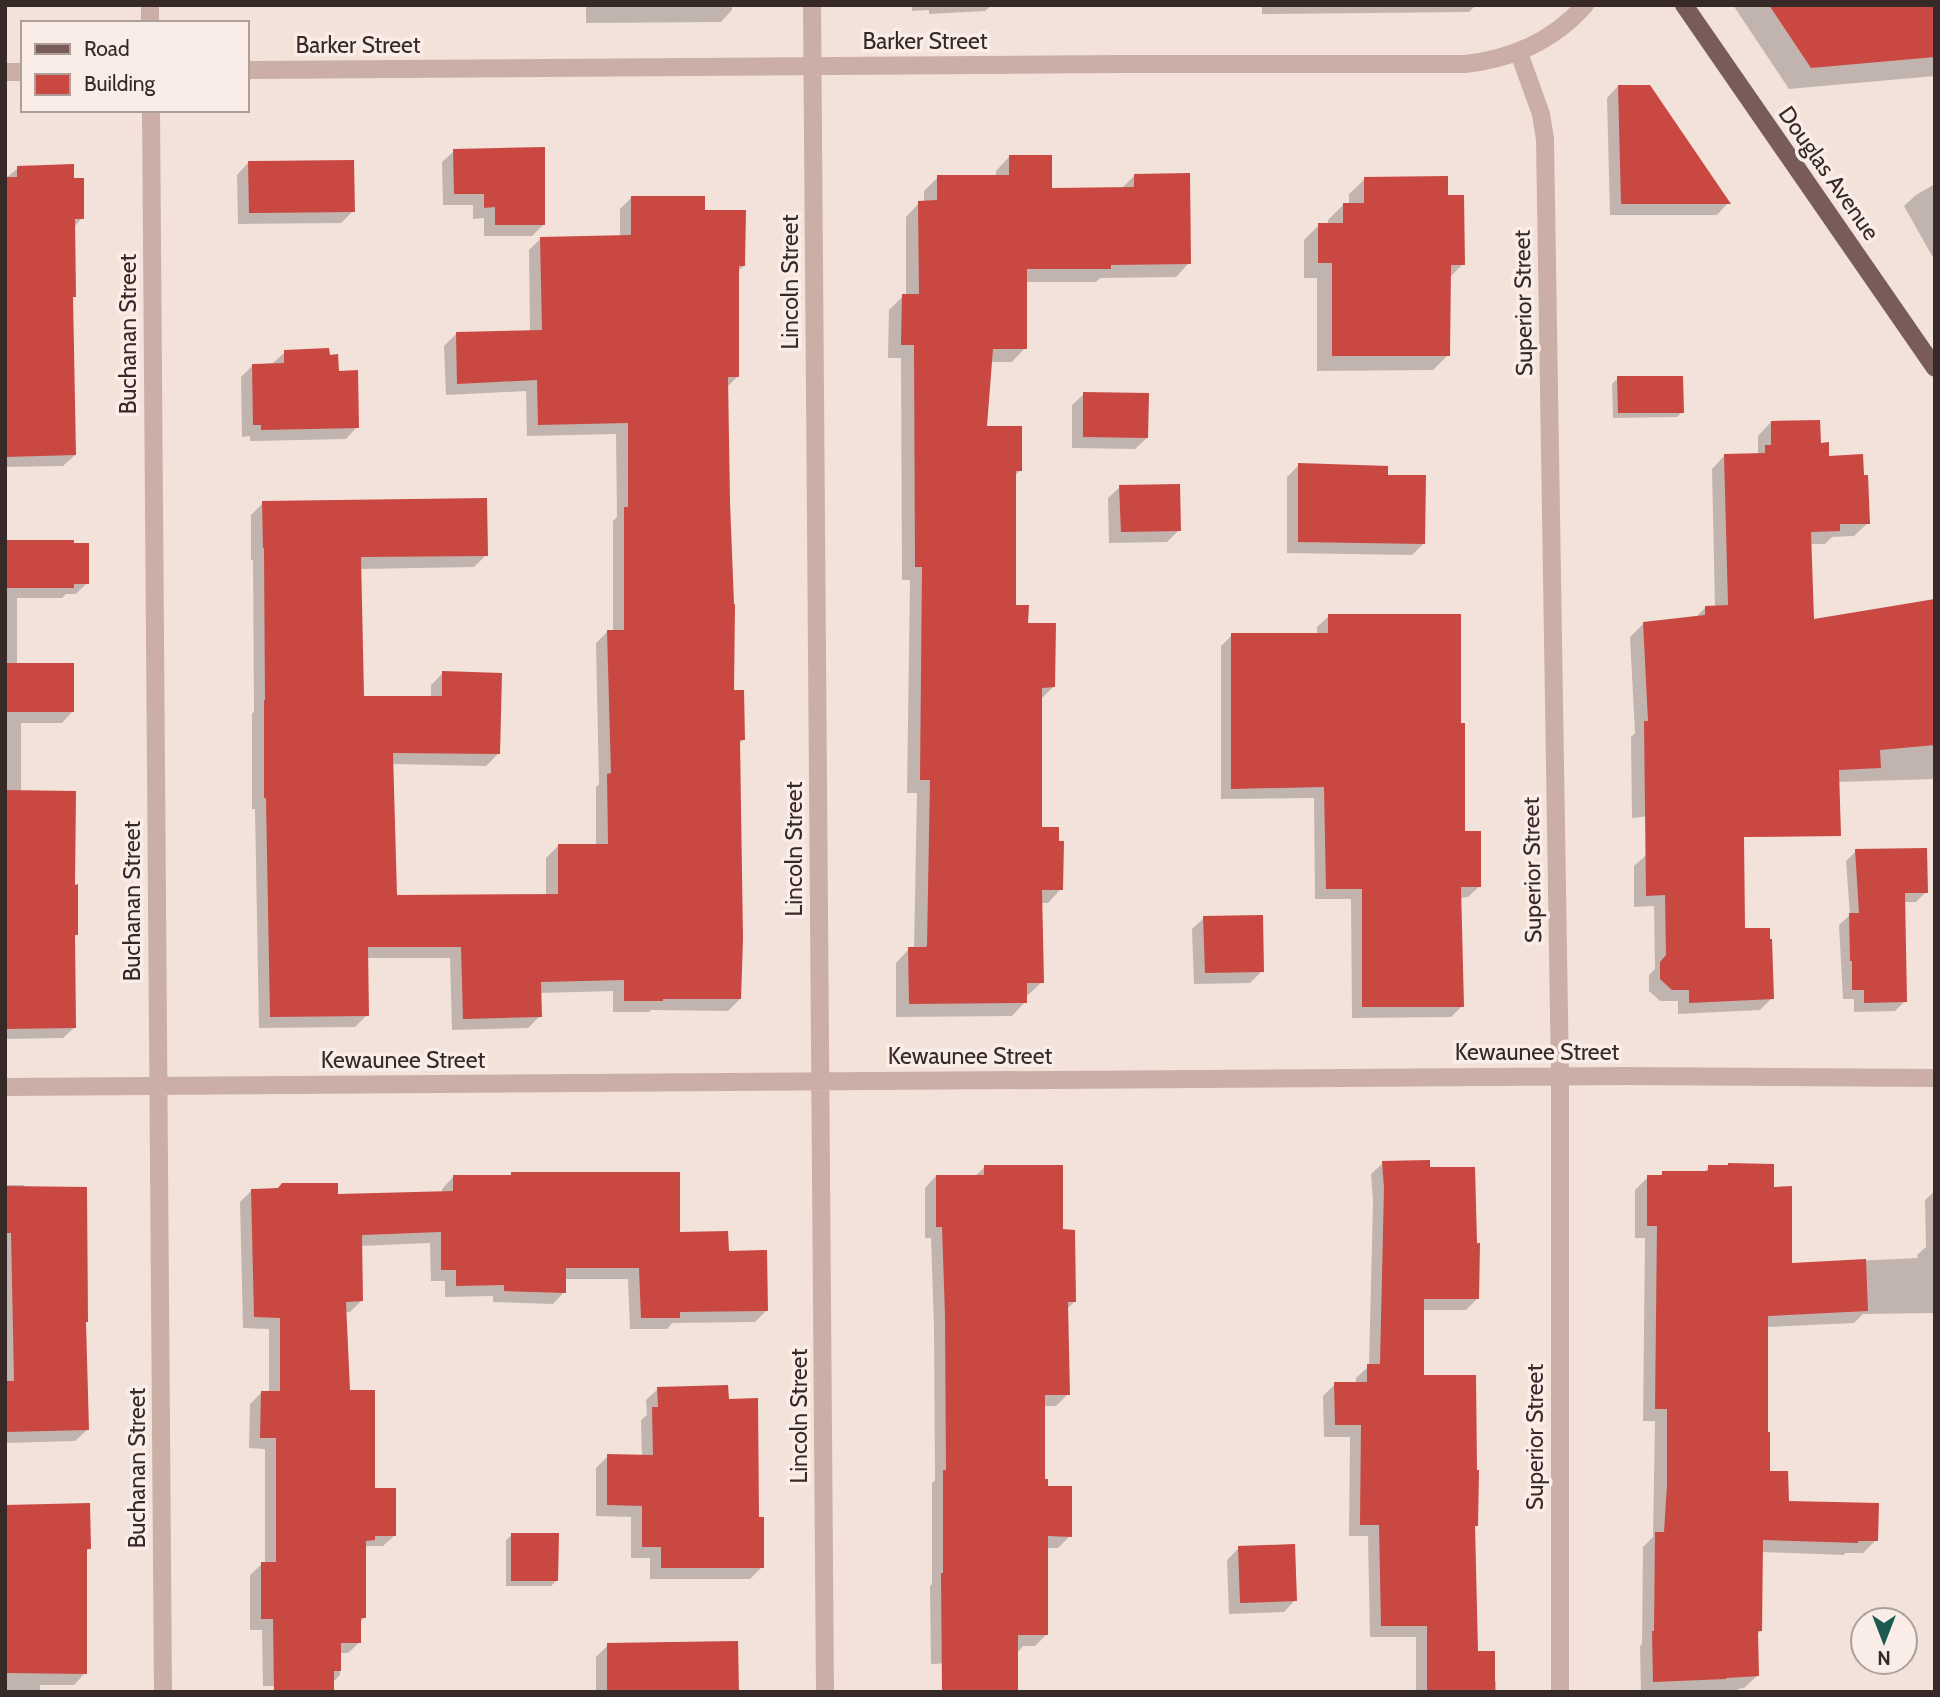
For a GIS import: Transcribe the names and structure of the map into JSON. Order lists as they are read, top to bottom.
{
  "streets": {
    "main road": ["Douglas Avenue"],
    "street": [
      "Barker Street",
      "Lincoln Street",
      "Superior Street",
      "Buchanan Street",
      "Kewaunee Street"
    ]
  },
  "crossings": [
    ["Barker Street", "Lincoln Street"],
    ["Barker Street", "Superior Street"],
    ["Lincoln Street", "Kewaunee Street"],
    ["Superior Street", "Kewaunee Street"],
    ["Buchanan Street", "Kewaunee Street"]
  ],
  "legend": ["Road", "Building"],
  "north": "bottom"
}
